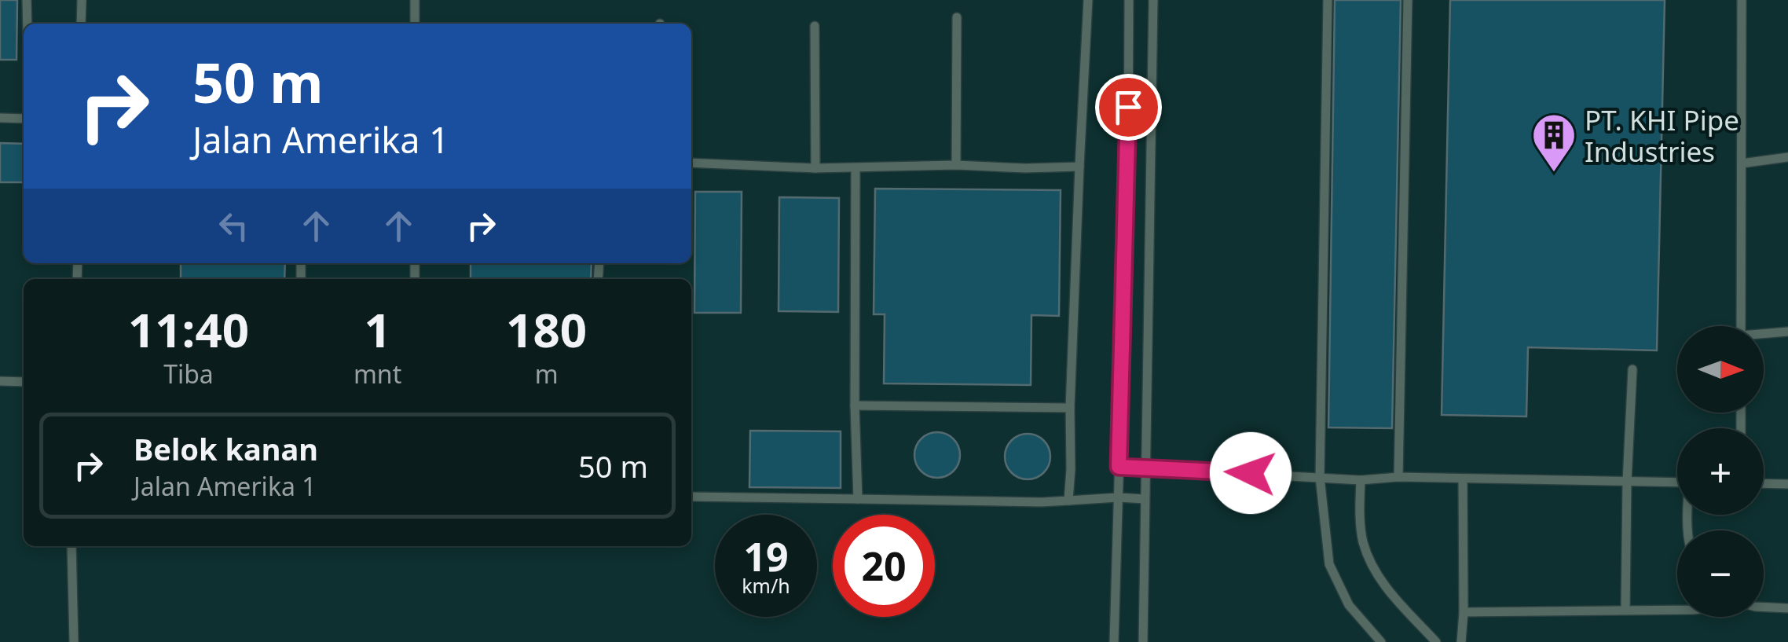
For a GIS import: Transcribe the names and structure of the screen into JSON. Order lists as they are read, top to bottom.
{
  "places": {
    "building": ["PT. KHI Pipe Industries"]
  },
  "north": "right",
  "page": {
    "turn": ["50 m", "Jalan Amerika 1"],
    "eta": [
      "11:40",
      "Tiba",
      "1",
      "mnt",
      "180",
      "m"
    ],
    "map_buttons": ["+", "−"],
    "list": [
      {
        "name": "Belok kanan",
        "note": "Jalan Amerika 1",
        "value": "50 m"
      }
    ],
    "speed": "19 km/h",
    "limit": "20"
  }
}
